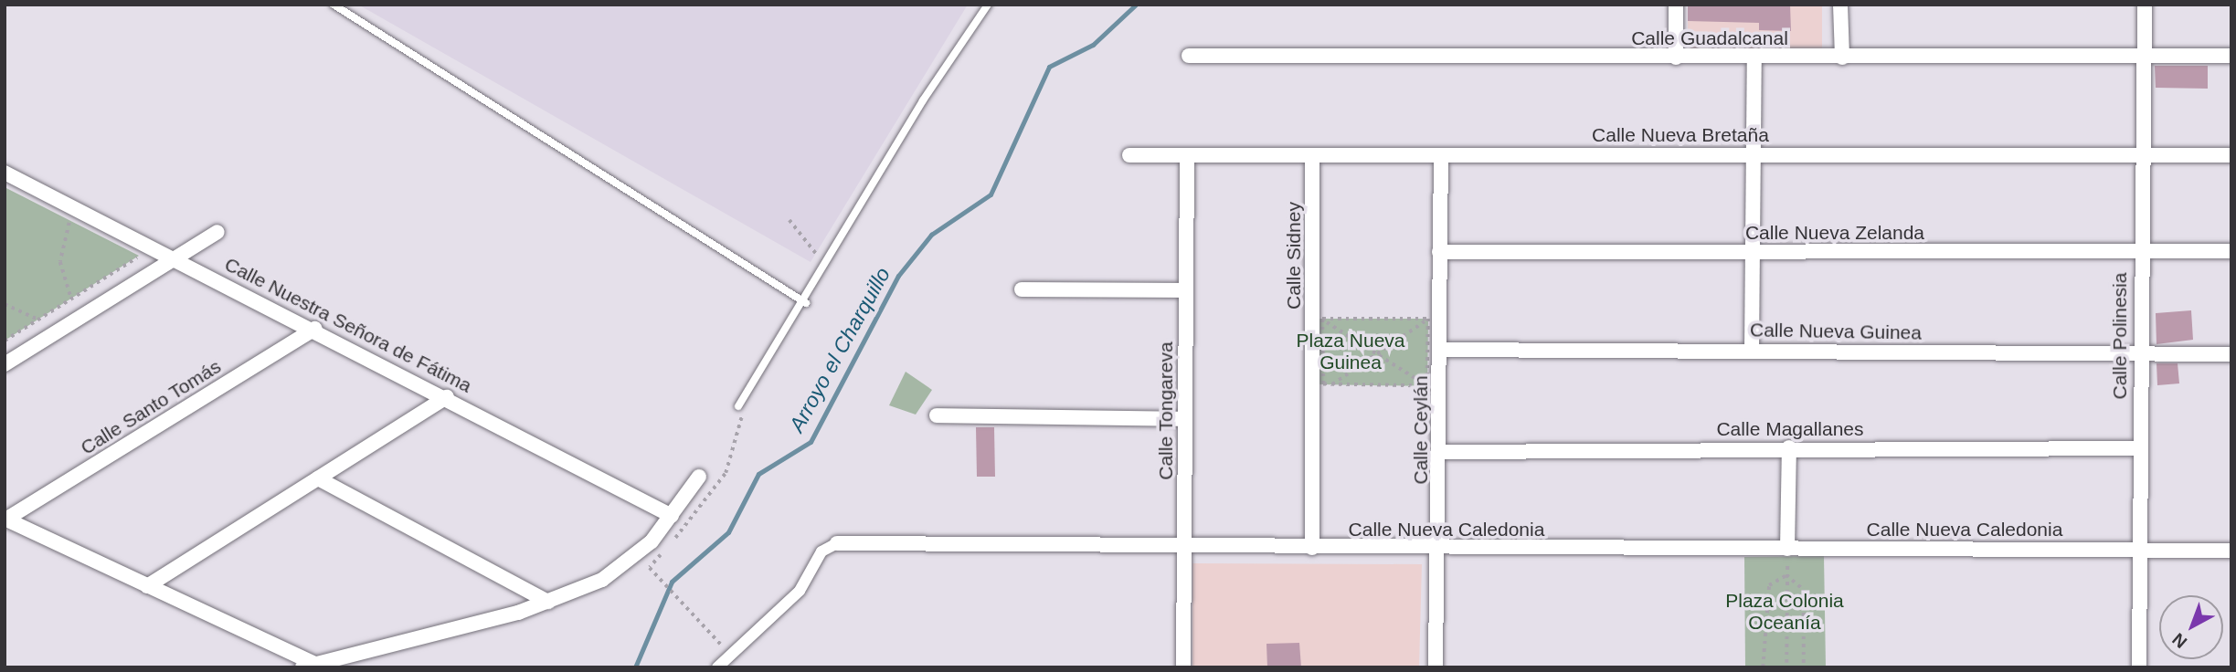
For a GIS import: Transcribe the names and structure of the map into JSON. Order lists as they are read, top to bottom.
{
  "streets": {
    "street": [
      "Calle Guadalcanal",
      "Calle Nueva Bretaña",
      "Calle Nueva Zelanda",
      "Calle Sidney",
      "Calle Nuestra Señora de Fátima",
      "Calle Nueva Guinea",
      "Calle Polinesia",
      "Calle Santo Tomás",
      "Calle Tongareva",
      "Calle Magallanes",
      "Calle Ceylán",
      "Calle Nueva Caledonia"
    ]
  },
  "crossings": [
    ["Calle Guadalcanal", "Calle Polinesia"],
    ["Calle Nueva Bretaña", "Calle Sidney"],
    ["Calle Nueva Bretaña", "Calle Polinesia"],
    ["Calle Nueva Bretaña", "Calle Tongareva"],
    ["Calle Nueva Bretaña", "Calle Ceylán"],
    ["Calle Nueva Zelanda", "Calle Polinesia"],
    ["Calle Nueva Zelanda", "Calle Ceylán"],
    ["Calle Sidney", "Calle Nueva Caledonia"],
    ["Calle Nuestra Señora de Fátima", "Calle Santo Tomás"],
    ["Calle Nueva Guinea", "Calle Polinesia"],
    ["Calle Nueva Guinea", "Calle Ceylán"],
    ["Calle Polinesia", "Calle Magallanes"],
    ["Calle Polinesia", "Calle Nueva Caledonia"],
    ["Calle Tongareva", "Calle Nueva Caledonia"],
    ["Calle Magallanes", "Calle Ceylán"],
    ["Calle Ceylán", "Calle Nueva Caledonia"]
  ],
  "water": ["Arroyo el Charquillo"],
  "parks": ["Plaza Nueva Guinea", "Plaza Colonia Oceanía"],
  "north": "bottom left"
}
